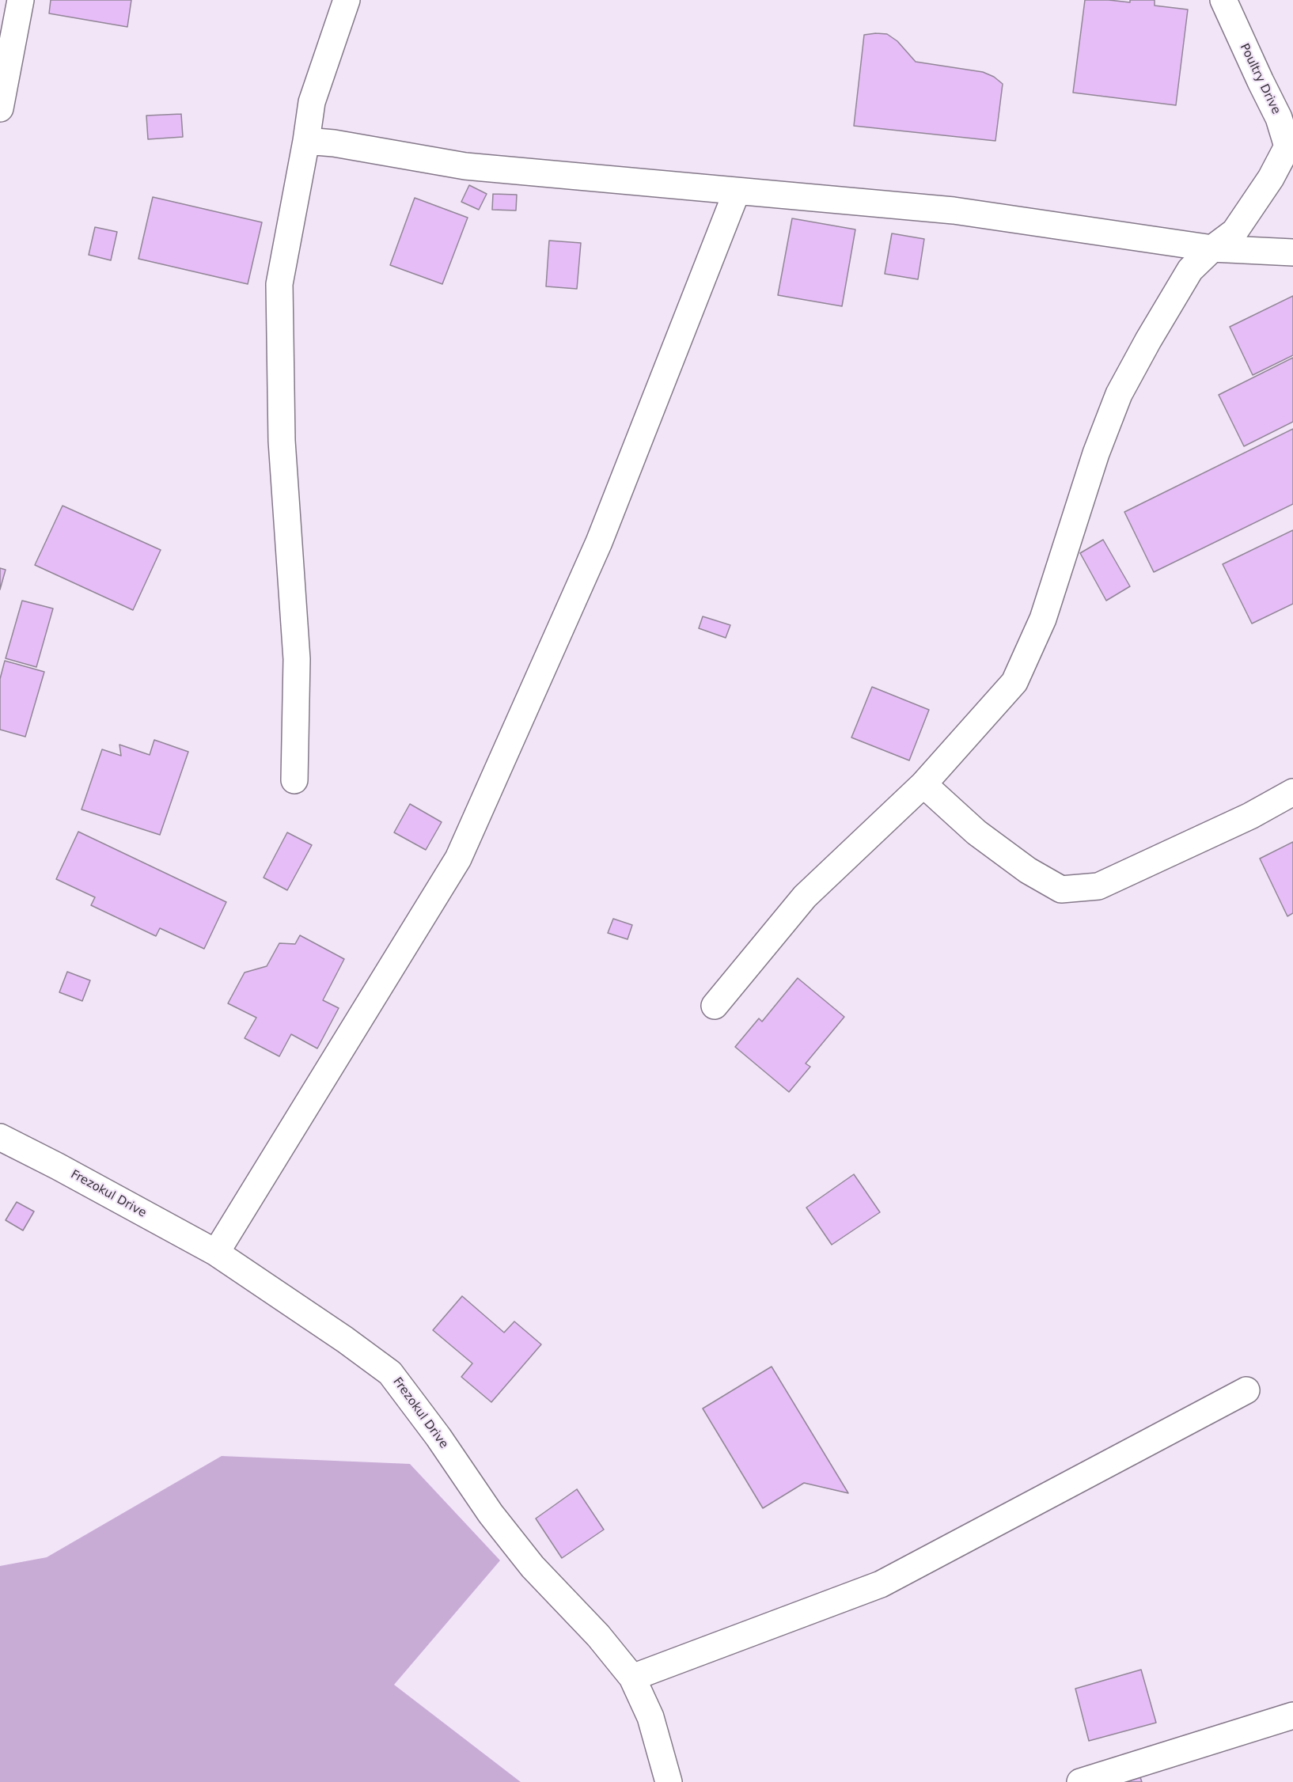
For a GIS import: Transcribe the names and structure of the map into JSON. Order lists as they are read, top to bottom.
{
  "streets": {
    "street": ["Poultry Drive", "Frezokul Drive"]
  }
}
